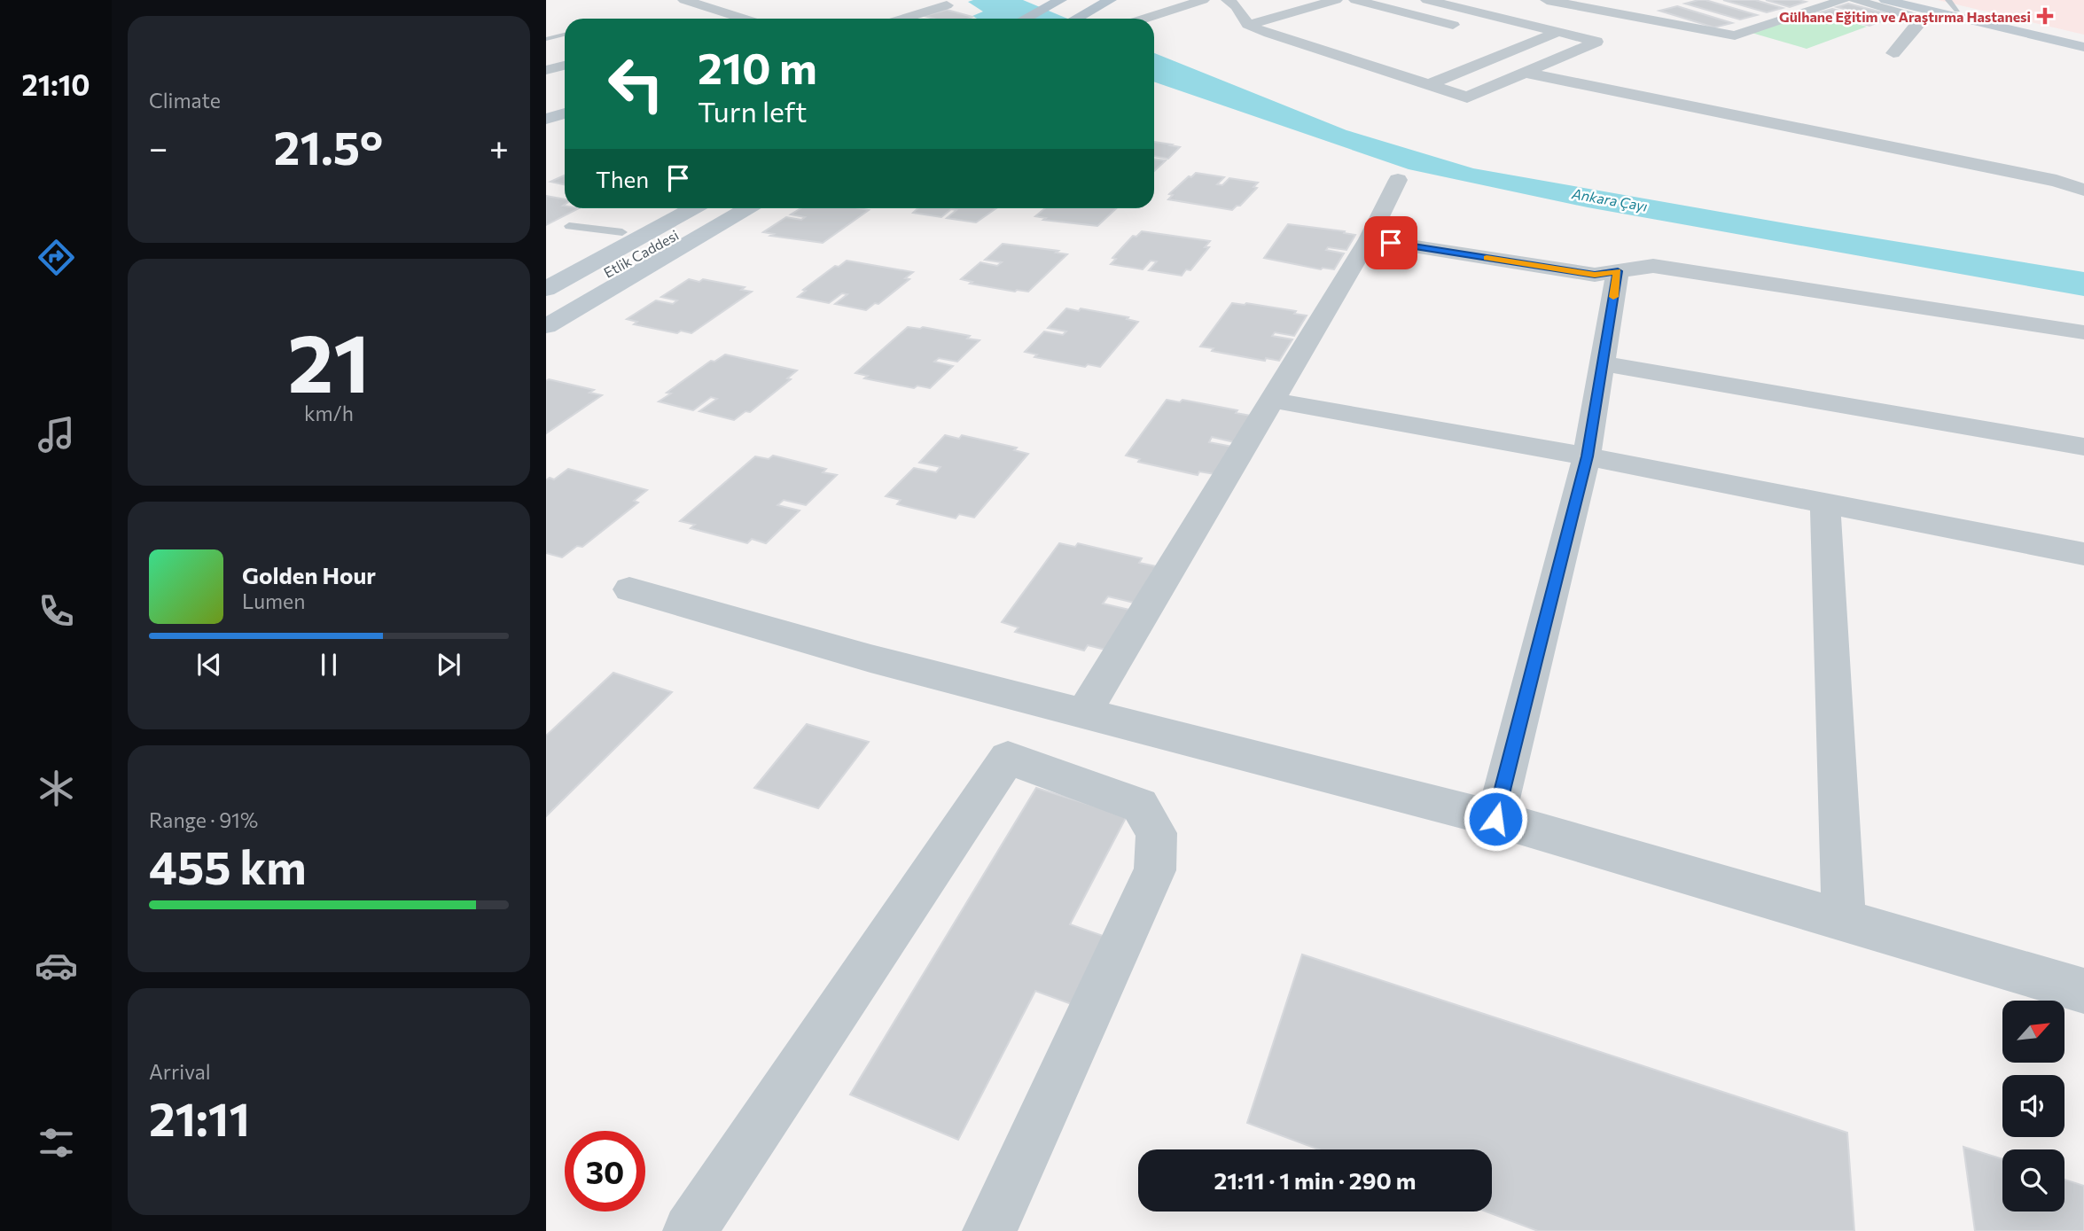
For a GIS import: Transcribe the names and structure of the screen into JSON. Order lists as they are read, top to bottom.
{
  "streets": {
    "main road": ["Etlik Caddesi"]
  },
  "water": ["Ankara Çayı"],
  "places": {
    "health": ["Gülhane Eğitim ve Araştırma Hastanesi"]
  },
  "north": "top right",
  "page": {
    "tabs": "21:10",
    "tile": [
      "Climate",
      ["21", "km/h"],
      ["Range · 91%", "455 km"],
      ["Arrival", "21:11"]
    ],
    "turn": ["210 m", "Turn left"],
    "heat": ["−", "21.5°", "+"],
    "then": "Then",
    "song": ["Golden Hour", "Lumen"],
    "limit": "30",
    "trip": "21:11 · 1 min · 290 m"
  }
}
